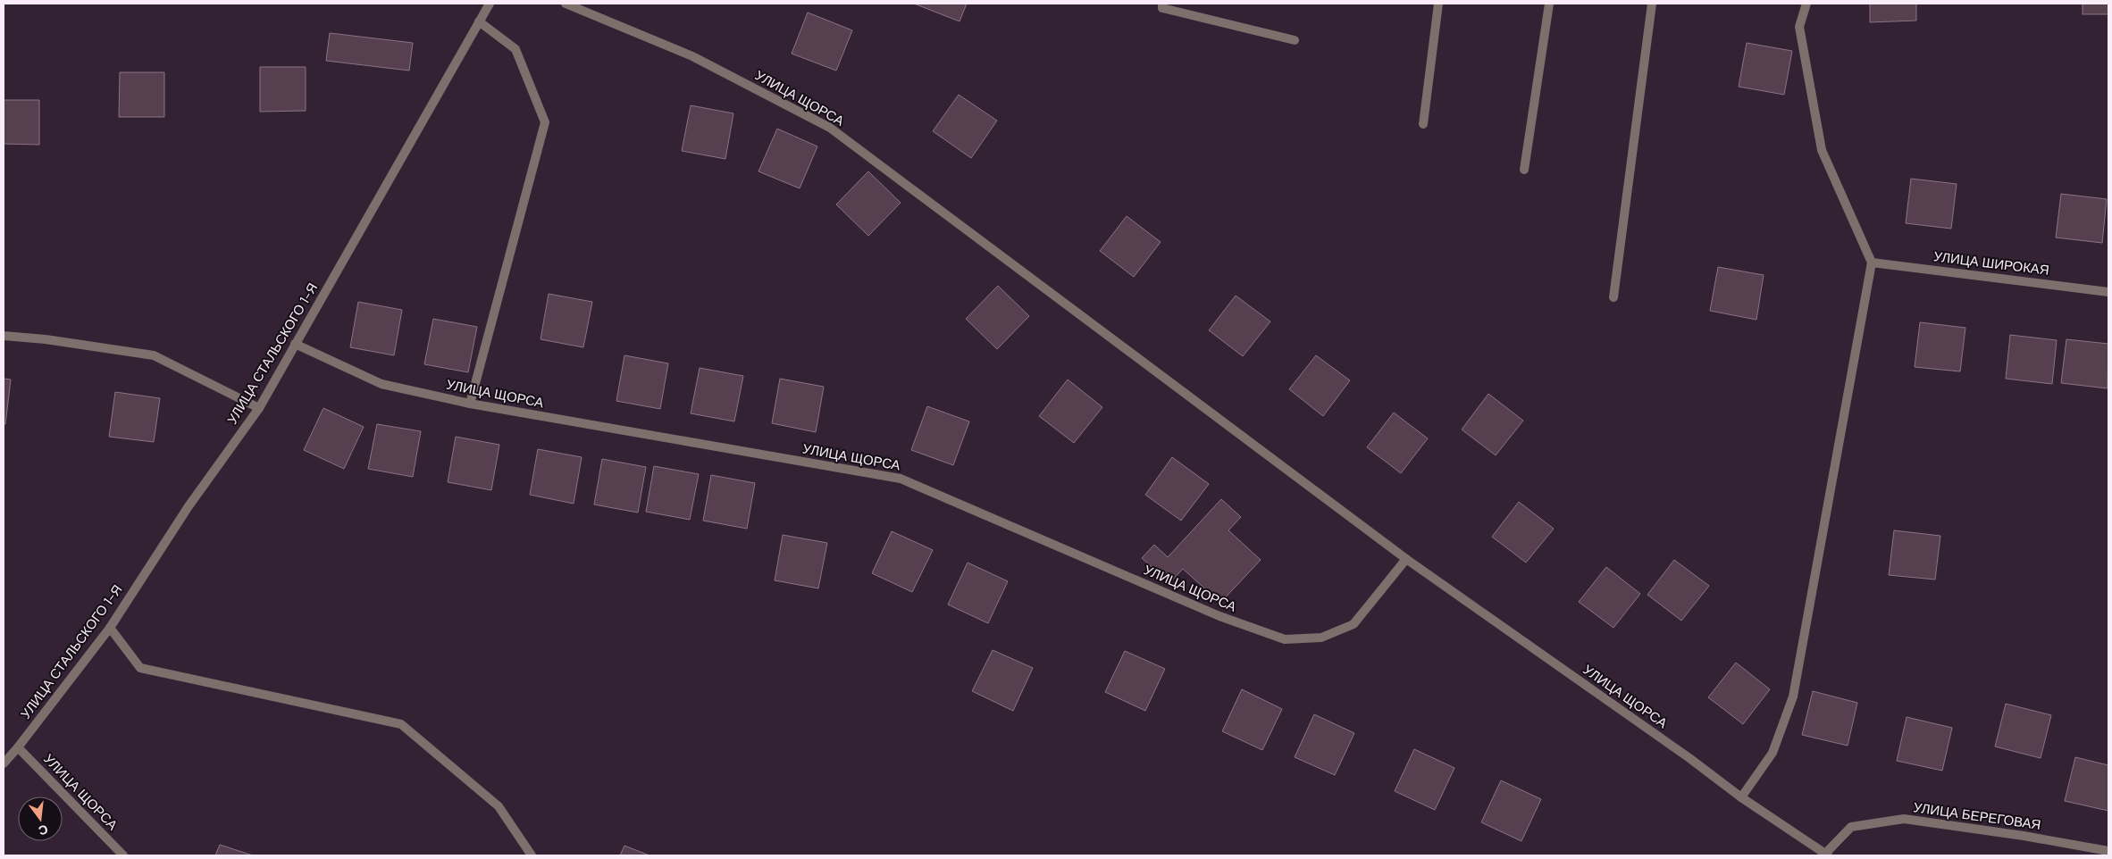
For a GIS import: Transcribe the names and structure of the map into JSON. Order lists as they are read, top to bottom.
{
  "streets": {
    "street": [
      "УЛИЦА ЩОРСА",
      "УЛИЦА ШИРОКАЯ",
      "УЛИЦА СТАЛЬСКОГО 1-Я",
      "УЛИЦА БЕРЕГОВАЯ"
    ]
  },
  "crossings": [
    ["УЛИЦА ЩОРСА", "УЛИЦА СТАЛЬСКОГО 1-Я"],
    ["УЛИЦА ЩОРСА", "УЛИЦА БЕРЕГОВАЯ"]
  ],
  "north": "bottom"
}
